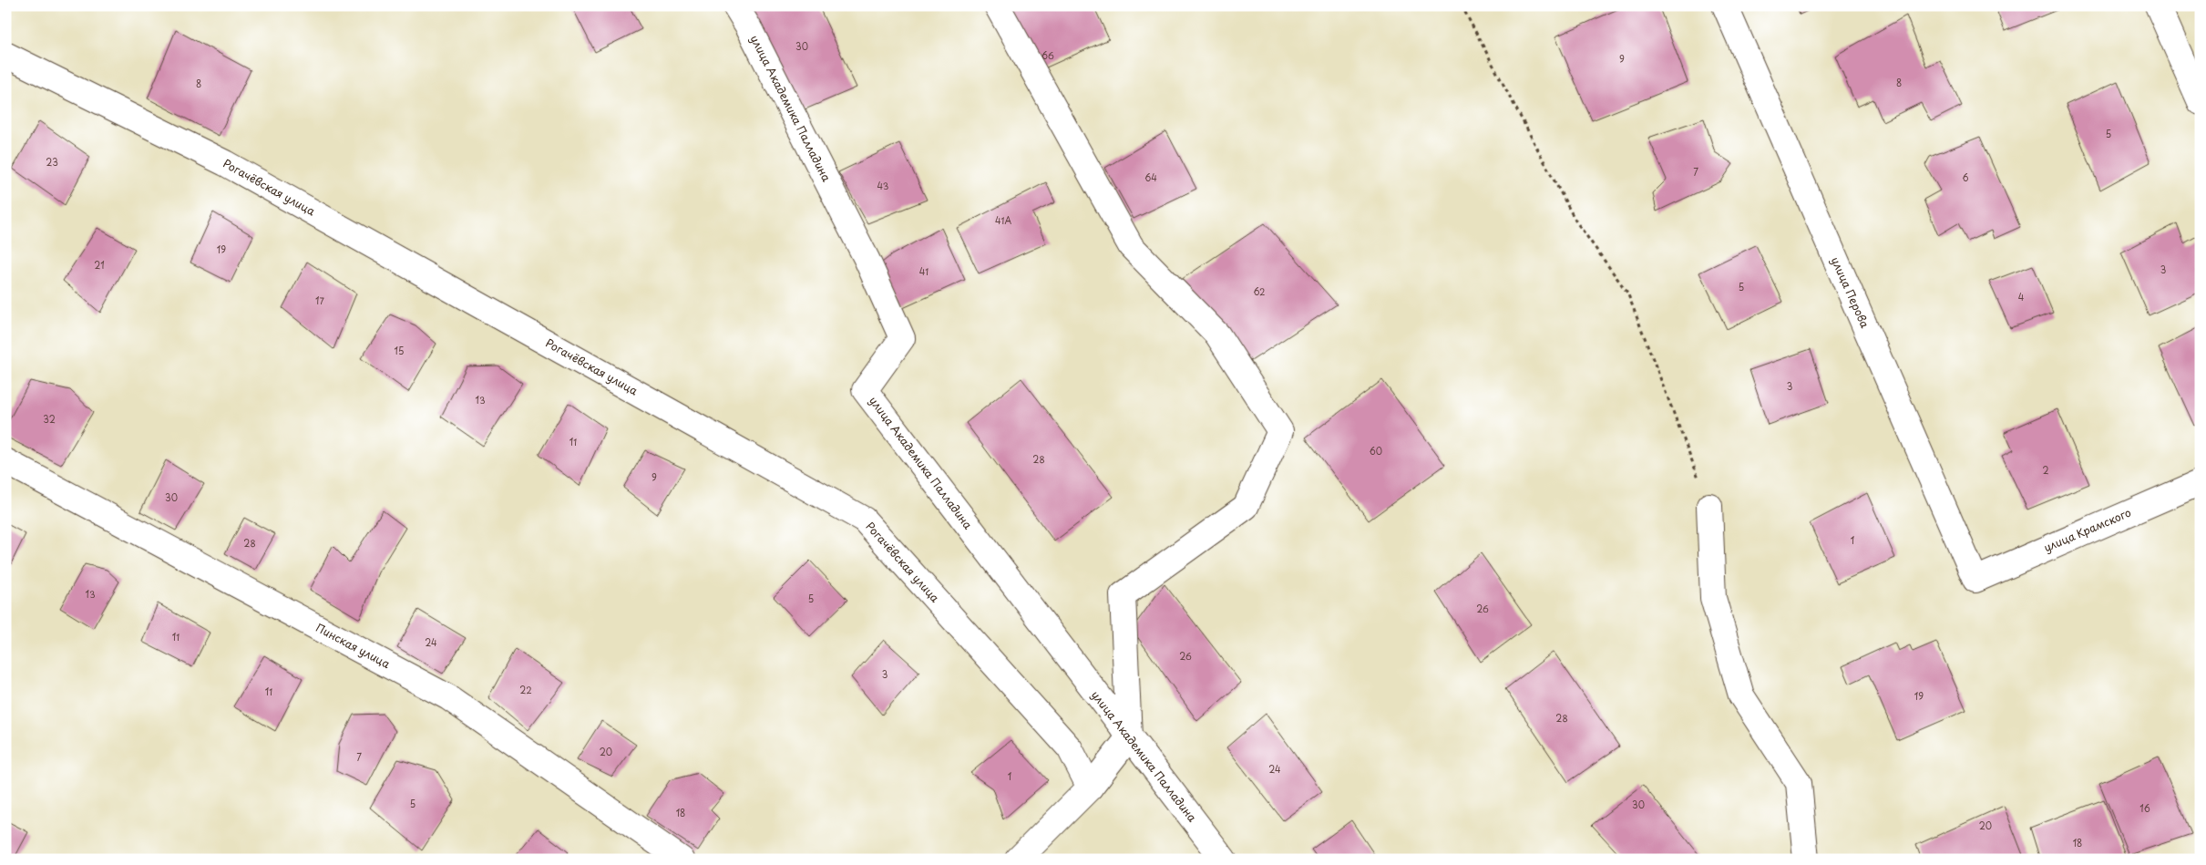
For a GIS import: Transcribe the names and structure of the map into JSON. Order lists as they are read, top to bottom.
{
  "streets": {
    "street": [
      "улица Академика Палладина",
      "Рогачёвская улица",
      "улица Перова",
      "улица Крамского",
      "Пинская улица"
    ]
  },
  "crossings": [
    ["улица Перова", "улица Крамского"]
  ],
  "house_numbers": [
    "30",
    "66",
    "9",
    "8",
    "8",
    "5",
    "23",
    "7",
    "64",
    "6",
    "43",
    "41А",
    "19",
    "21",
    "3",
    "41",
    "5",
    "62",
    "4",
    "17",
    "15",
    "3",
    "13",
    "32",
    "11",
    "60",
    "28",
    "2",
    "9",
    "30",
    "1",
    "28",
    "13",
    "5",
    "26",
    "11",
    "24",
    "26",
    "3",
    "22",
    "11",
    "19",
    "28",
    "20",
    "7",
    "24",
    "1",
    "5",
    "30",
    "16",
    "18",
    "20",
    "18"
  ]
}
